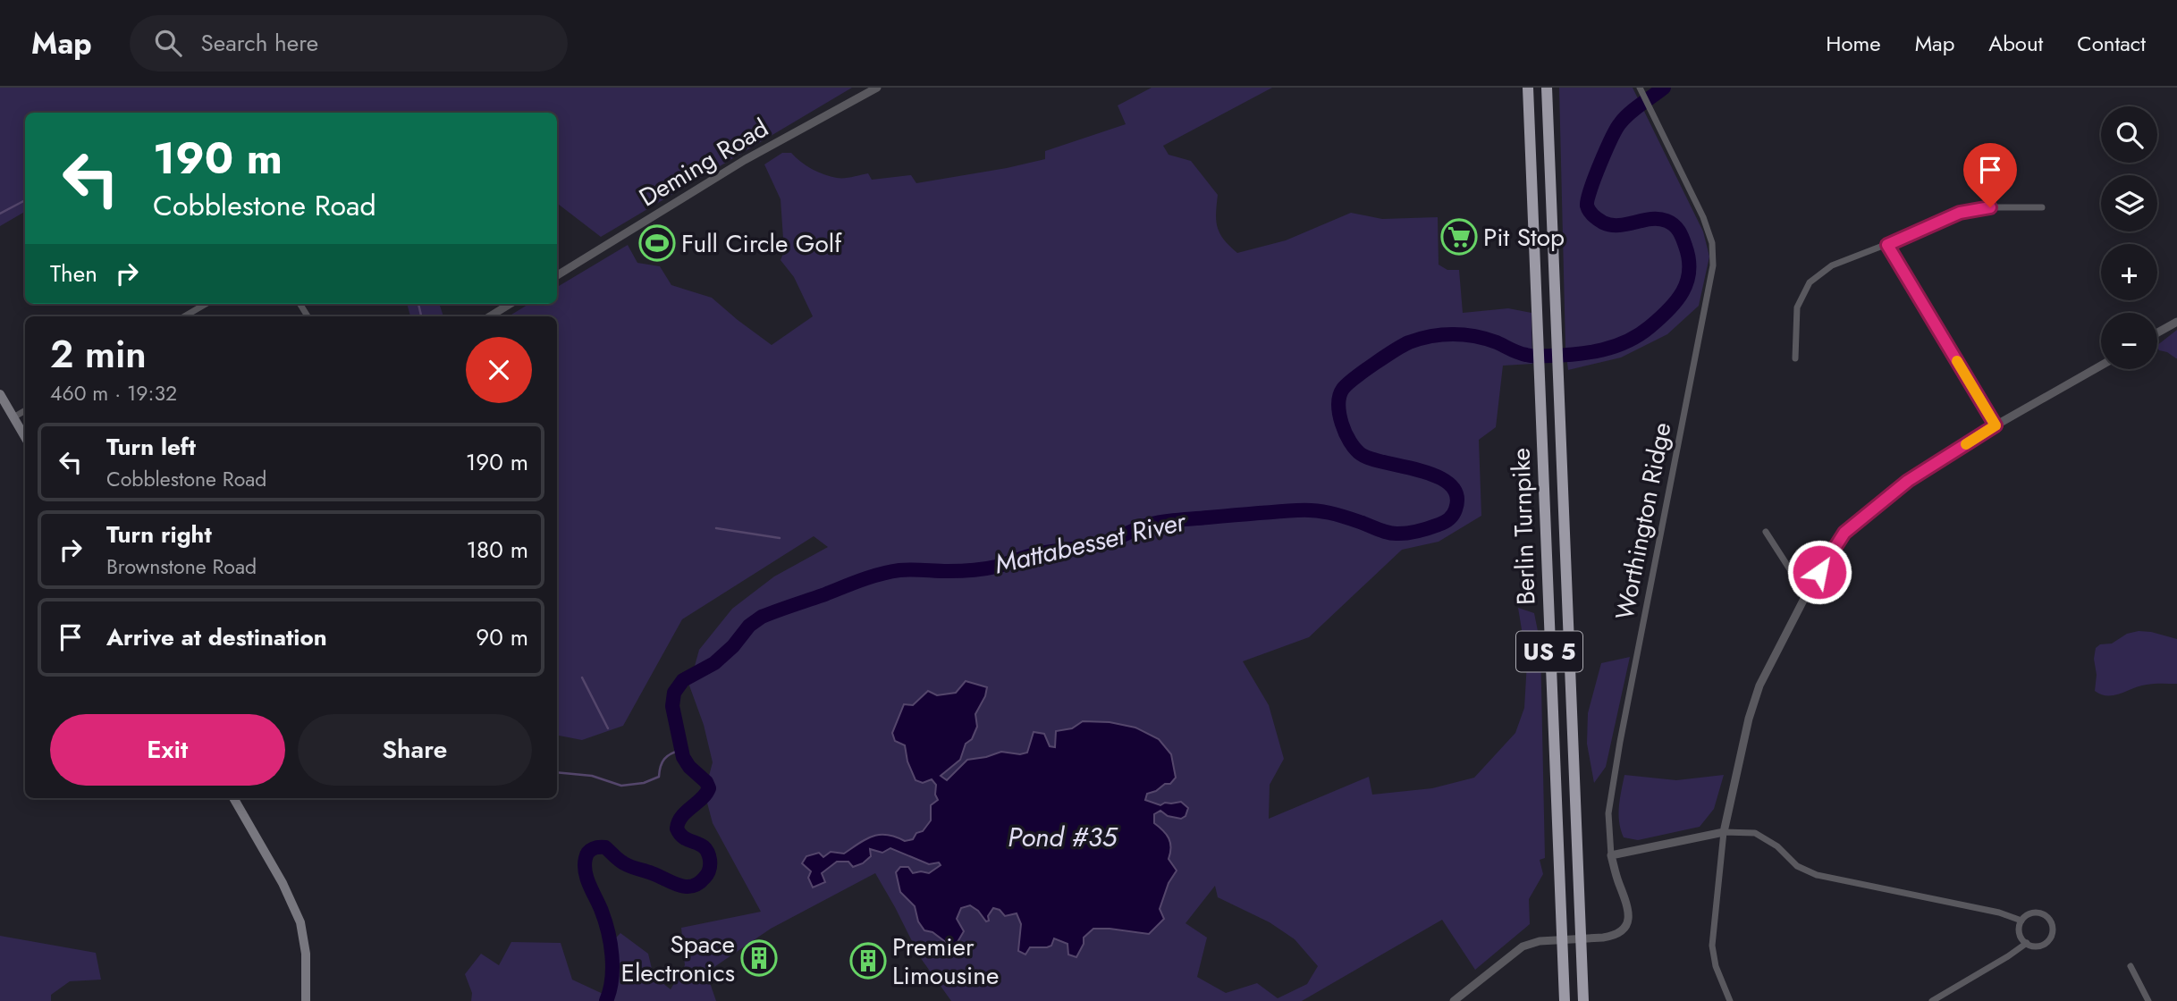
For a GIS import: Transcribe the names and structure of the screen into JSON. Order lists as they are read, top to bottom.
{
  "streets": {
    "highway": ["Berlin Turnpike", "US 5"],
    "street": ["Deming Road", "Worthington Ridge"]
  },
  "crossings": [
    ["Worthington Ridge", "Berlin Turnpike"]
  ],
  "water": ["Mattabesset River", "Pond #35"],
  "places": {
    "supermarket": ["Pit Stop"],
    "sports": ["Full Circle Golf"],
    "building": ["Space Electronics", "Premier Limousine"]
  },
  "page": {
    "header": "Map",
    "search": "Search here",
    "nav": [
      "Home",
      "Map",
      "About",
      "Contact"
    ],
    "map_buttons": ["+", "−"],
    "turn": ["190 m", "Cobblestone Road"],
    "then": "Then",
    "heading": ["2 min", "460 m · 19:32"],
    "list": [
      {
        "name": "Turn left",
        "note": "Cobblestone Road",
        "value": "190 m"
      },
      {
        "name": "Turn right",
        "note": "Brownstone Road",
        "value": "180 m"
      },
      {
        "name": "Arrive at destination",
        "value": "90 m"
      }
    ],
    "buttons": ["Exit", "Share"]
  }
}
